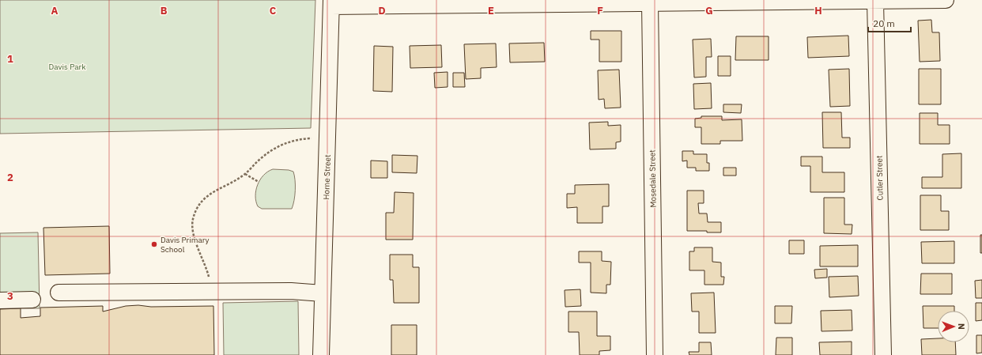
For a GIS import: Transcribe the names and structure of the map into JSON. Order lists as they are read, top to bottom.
{
  "streets": {
    "street": ["Horne Street", "Cutler Street", "Mosedale Street"]
  },
  "parks": ["Davis Park"],
  "places": ["Davis Primary School"],
  "scale_bar": "20 m",
  "north": "right",
  "grid": {
    "columns": [
      "A",
      "B",
      "C",
      "D",
      "E",
      "F",
      "G",
      "H"
    ],
    "rows": ["1", "2", "3"]
  }
}
